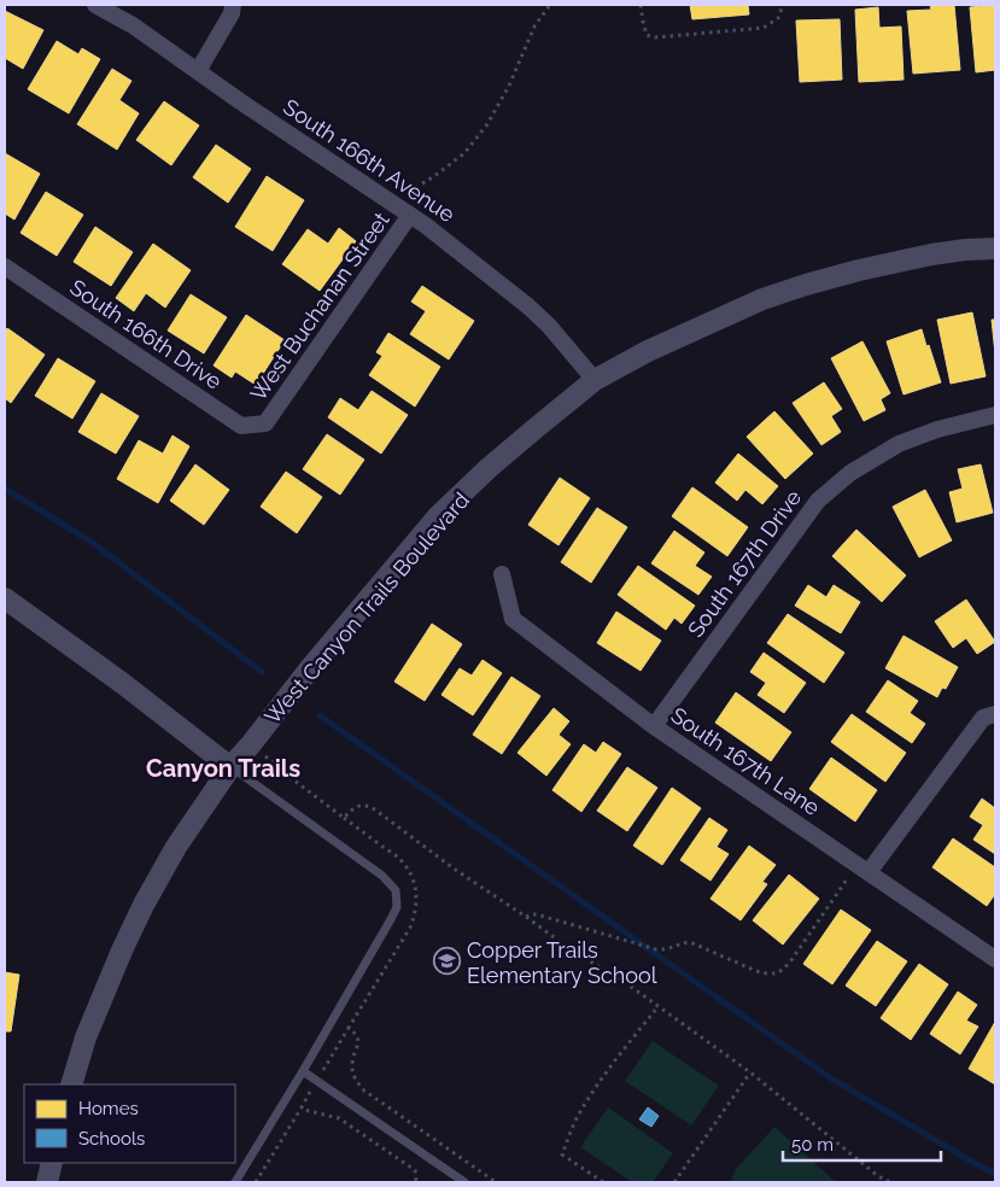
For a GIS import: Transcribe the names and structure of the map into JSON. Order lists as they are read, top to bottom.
{
  "streets": {
    "street": [
      "South 166th Avenue",
      "West Buchanan Street",
      "South 166th Drive",
      "South 167th Drive",
      "West Canyon Trails Boulevard",
      "South 167th Lane"
    ]
  },
  "crossings": [
    ["South 166th Avenue", "West Buchanan Street"],
    ["South 166th Avenue", "West Canyon Trails Boulevard"],
    ["West Buchanan Street", "South 166th Drive"],
    ["South 167th Drive", "South 167th Lane"]
  ],
  "districts": ["Canyon Trails"],
  "places": {
    "school or university": ["Copper Trails Elementary School"]
  },
  "legend": ["Homes", "Schools"],
  "scale_bar": "50 m"
}
